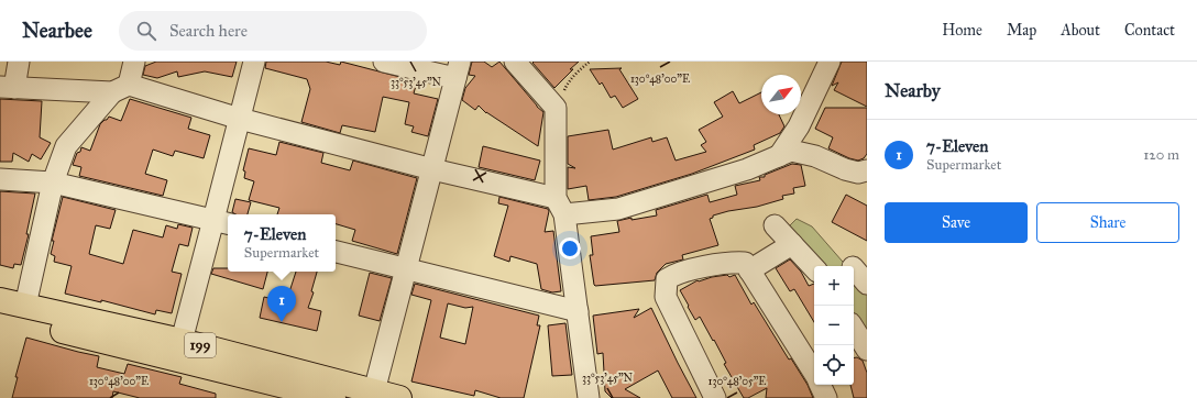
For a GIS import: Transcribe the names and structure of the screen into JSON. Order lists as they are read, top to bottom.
{
  "streets": {
    "highway": ["199"]
  },
  "north": "top right",
  "page": {
    "header": "Nearbee",
    "search": "Search here",
    "nav": [
      "Home",
      "Map",
      "About",
      "Contact"
    ],
    "heading": "Nearby",
    "list": [
      {
        "mark": "1",
        "name": "7-Eleven",
        "note": "Supermarket",
        "value": "120 m"
      }
    ],
    "buttons": ["Save", "Share"],
    "popup": ["7-Eleven", "Supermarket"],
    "map_buttons": ["+", "−"],
    "pins": "1"
  },
  "coordinates": ["130°48'00\"E", "33°53'45\"N", "130°48'05\"E"]
}
